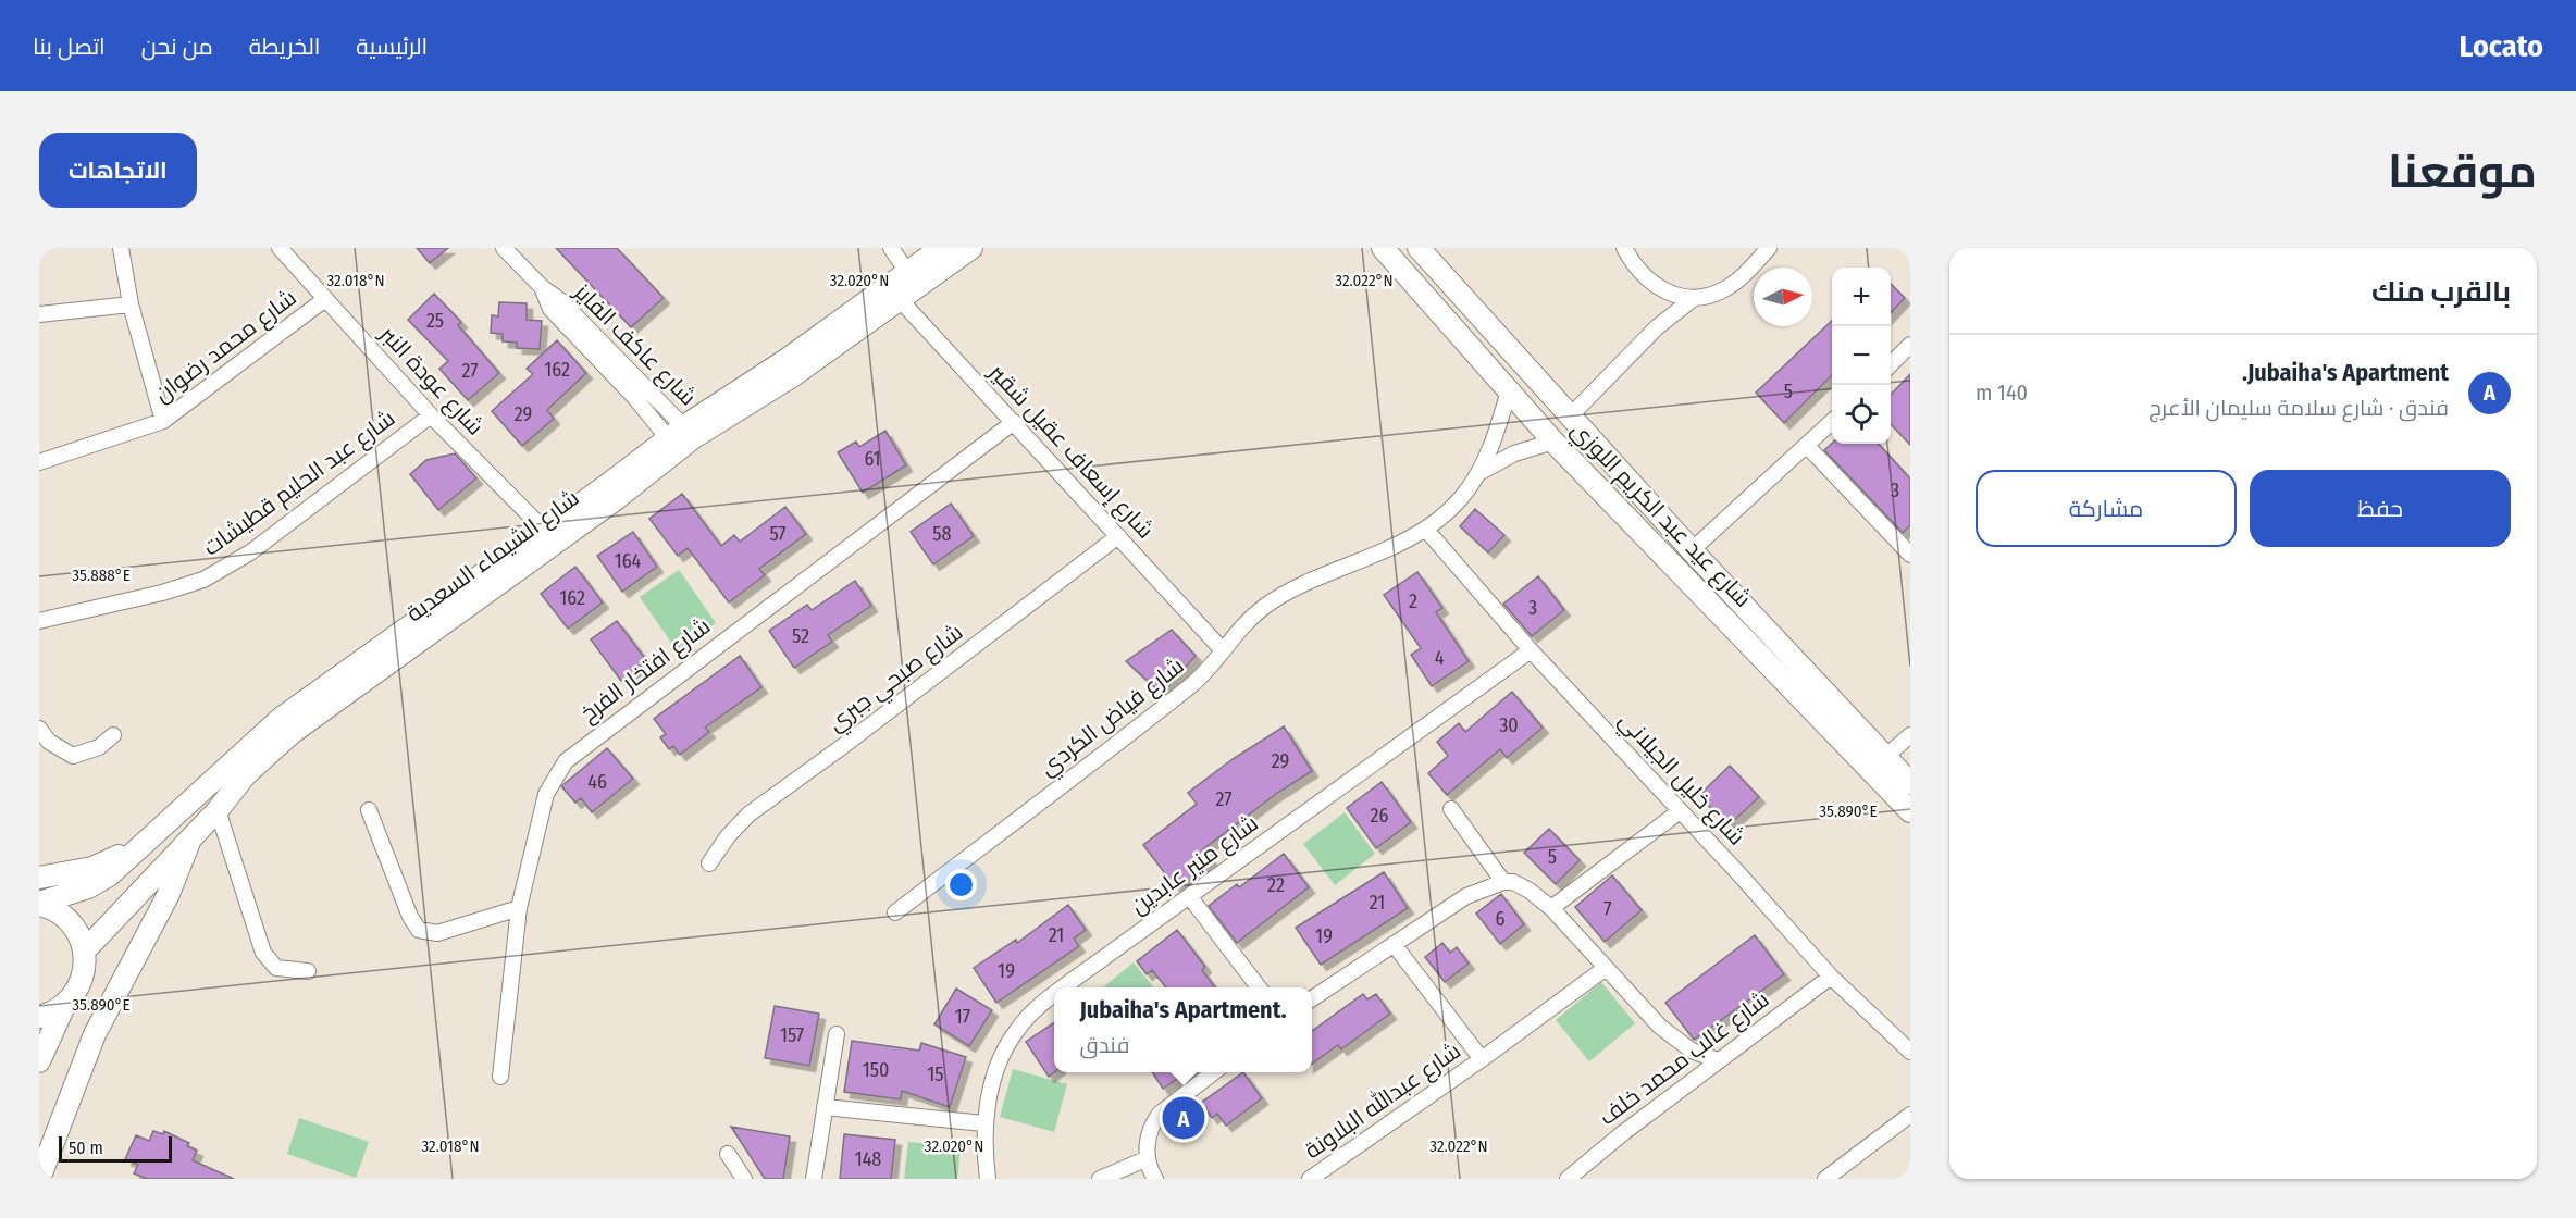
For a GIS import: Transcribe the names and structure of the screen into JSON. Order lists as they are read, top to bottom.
{
  "streets": {
    "street": [
      "شارع عاكف الفايز",
      "شارع محمد رضوان",
      "شارع عودة النبر",
      "شارع إسعاف عقيل شقير",
      "شارع عبد الحليم قطيشات",
      "شارع عيد عبد الكريم اللوزي",
      "شارع الشيماء السعدية",
      "شارع افتخار الفرخ",
      "شارع صبحي جبري",
      "شارع فياض الكردي",
      "شارع خليل الجيلاني",
      "شارع منير عابدين",
      "شارع غالب محمد خلف",
      "شارع عبدالله البلاونة"
    ]
  },
  "crossings": [
    ["شارع عاكف الفايز", "شارع الشيماء السعدية"],
    ["شارع محمد رضوان", "شارع عودة النبر"],
    ["شارع عودة النبر", "شارع عبد الحليم قطيشات"],
    ["شارع عودة النبر", "شارع الشيماء السعدية"],
    ["شارع إسعاف عقيل شقير", "شارع الشيماء السعدية"],
    ["شارع إسعاف عقيل شقير", "شارع افتخار الفرخ"],
    ["شارع إسعاف عقيل شقير", "شارع صبحي جبري"],
    ["شارع إسعاف عقيل شقير", "شارع فياض الكردي"],
    ["شارع عيد عبد الكريم اللوزي", "شارع فياض الكردي"],
    ["شارع فياض الكردي", "شارع خليل الجيلاني"],
    ["شارع خليل الجيلاني", "شارع منير عابدين"],
    ["شارع خليل الجيلاني", "شارع غالب محمد خلف"]
  ],
  "house_numbers": [
    "25",
    "162",
    "27",
    "5",
    "29",
    "61",
    "3",
    "57",
    "58",
    "164",
    "162",
    "2",
    "3",
    "52",
    "4",
    "30",
    "29",
    "46",
    "27",
    "26",
    "5",
    "22",
    "21",
    "7",
    "6",
    "21",
    "19",
    "19",
    "17",
    "157",
    "150",
    "15",
    "148"
  ],
  "scale_bar": "50 m",
  "north": "right",
  "page": {
    "header": "Locato",
    "nav": [
      "الرئيسية",
      "الخريطة",
      "من نحن",
      "اتصل بنا"
    ],
    "title": "موقعنا",
    "buttons": [
      "الاتجاهات",
      ["حفظ", "مشاركة"]
    ],
    "heading": "بالقرب منك",
    "map_buttons": ["+", "−"],
    "list": [
      {
        "mark": "A",
        "name": "Jubaiha's Apartment.",
        "note": "فندق · شارع سلامة سليمان الأعرج",
        "value": "140 m"
      }
    ],
    "popup": ["Jubaiha's Apartment.", "فندق"],
    "pins": "A",
    "scale": "50 m"
  },
  "coordinates": [
    "32.018°N",
    "32.020°N",
    "32.022°N",
    "35.888°E",
    "35.890°E"
  ]
}
